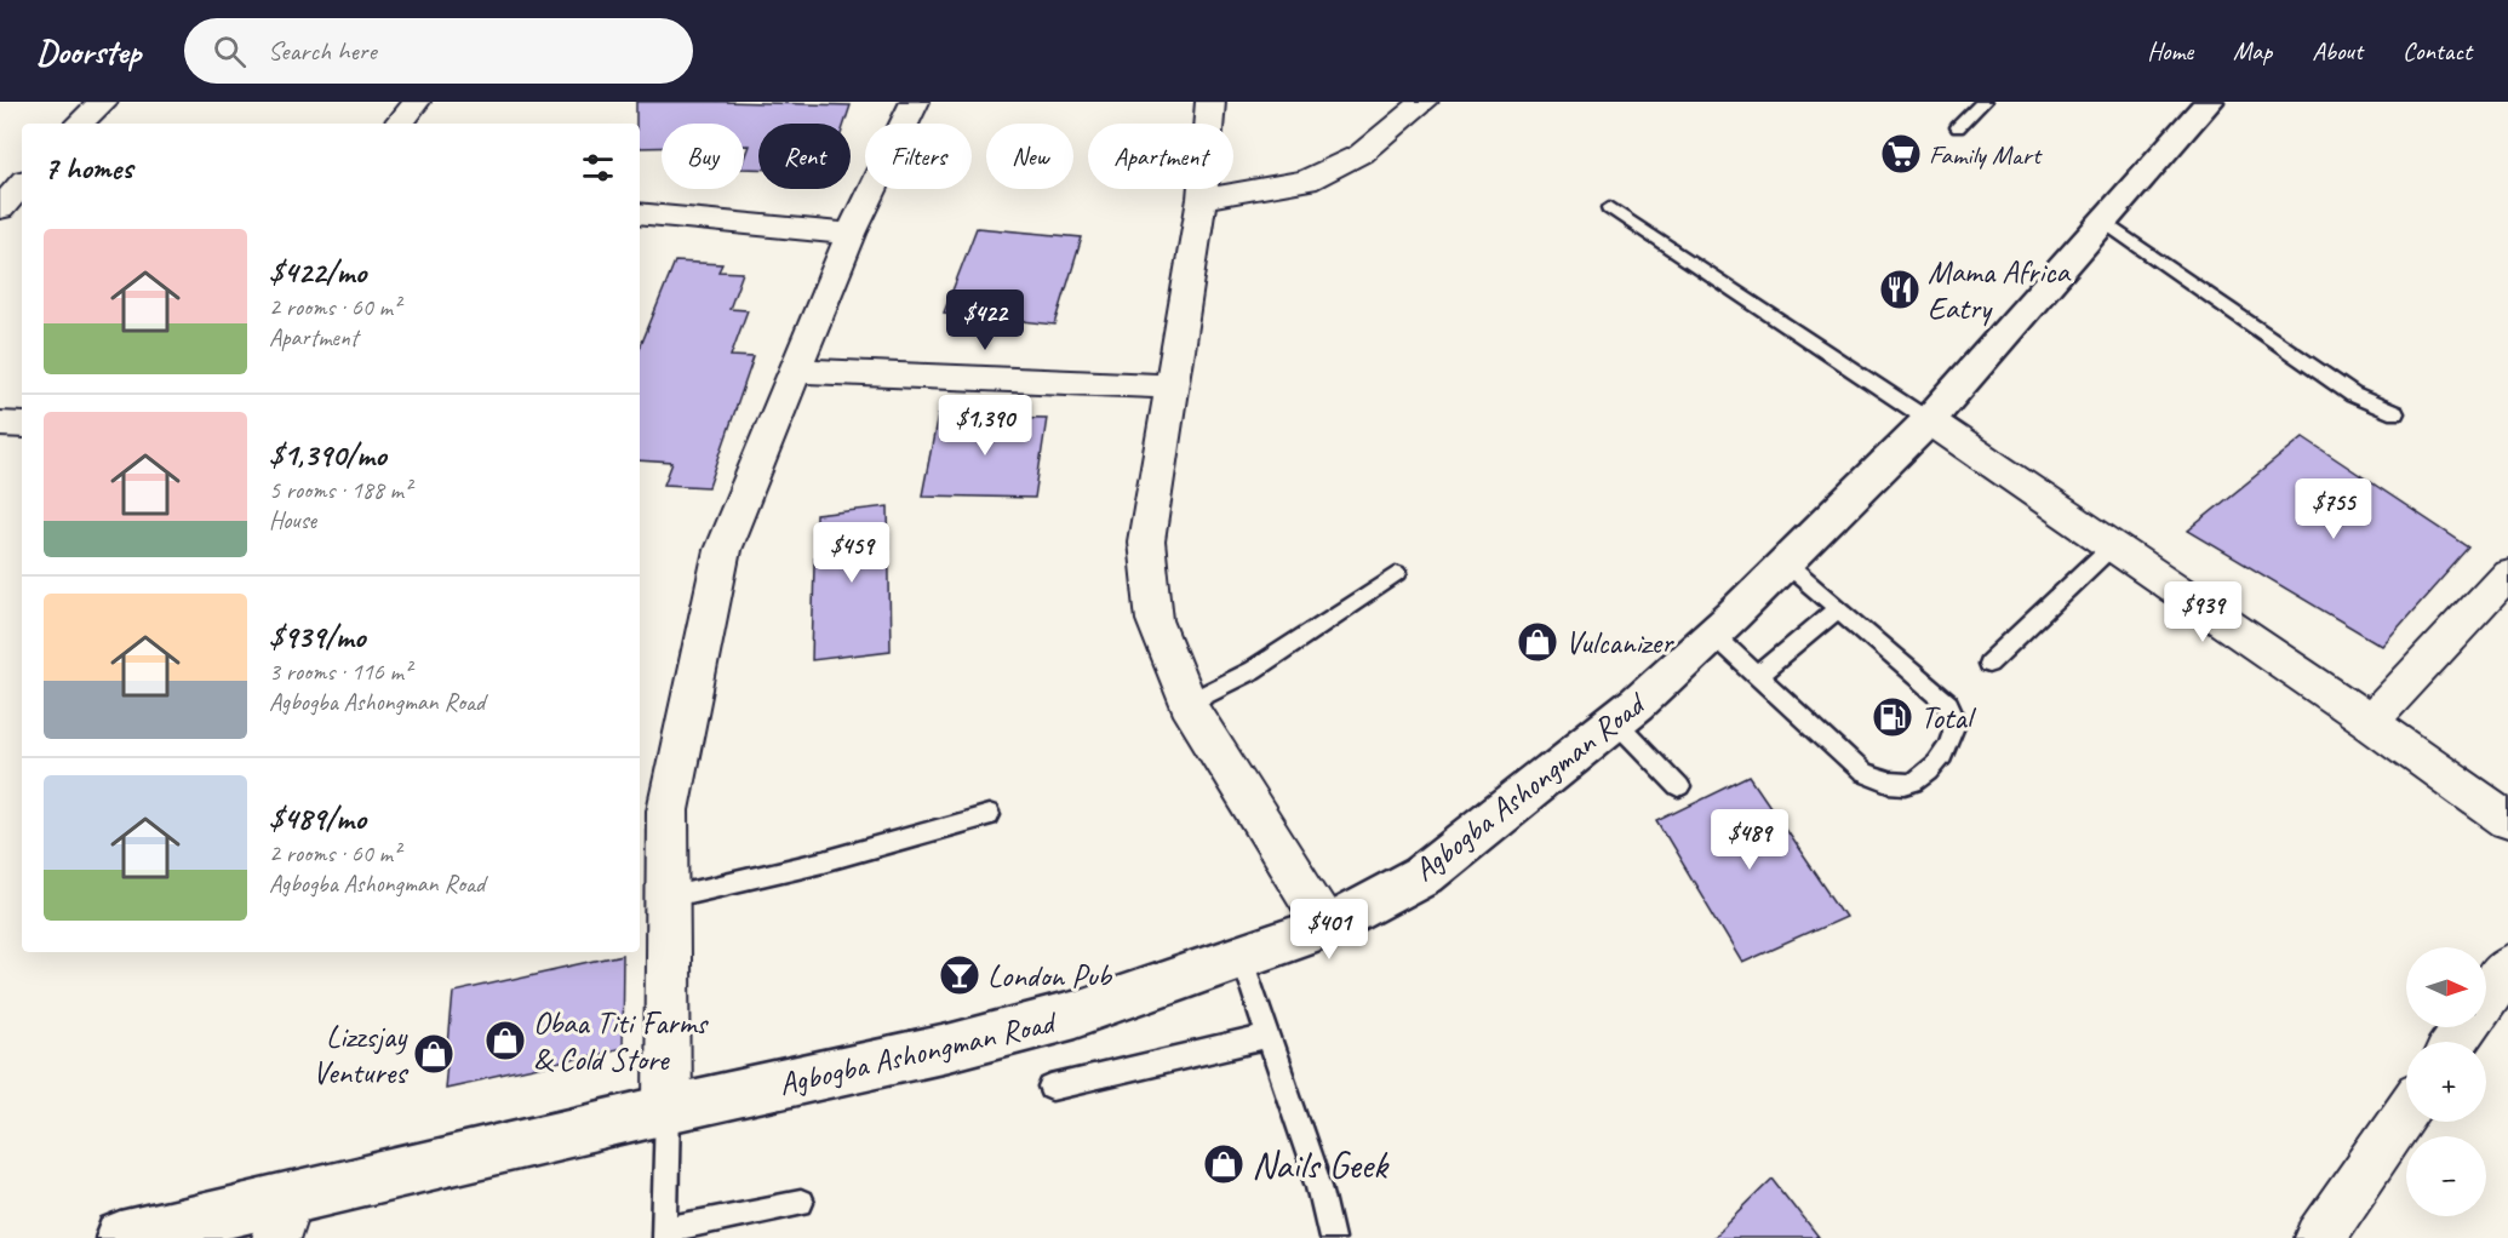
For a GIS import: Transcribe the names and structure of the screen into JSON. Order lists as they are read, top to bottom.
{
  "streets": {
    "street": ["Agbogba Ashongman Road"]
  },
  "places": {
    "supermarket": ["Family Mart"],
    "restaurant": ["Mama Africa Eatry"],
    "shop": [
      "Vulcanizer",
      "Obaa Titi Farms & Cold Store",
      "Lizzsjay Ventures",
      "Nails Geek"
    ],
    "fuel station": ["Total"],
    "bar": ["London Pub"]
  },
  "north": "right",
  "page": {
    "header": "Doorstep",
    "search": "Search here",
    "nav": [
      "Home",
      "Map",
      "About",
      "Contact"
    ],
    "chip": [
      "Buy",
      "Rent",
      "Filters",
      "New",
      "Apartment"
    ],
    "heading": "7 homes",
    "list": [
      {
        "name": "$422/mo",
        "note": "2 rooms · 60 m² · Apartment"
      },
      {
        "name": "$1,390/mo",
        "note": "5 rooms · 188 m² · House"
      },
      {
        "name": "$939/mo",
        "note": "3 rooms · 116 m² · Agbogba Ashongman Road"
      },
      {
        "name": "$489/mo",
        "note": "2 rooms · 60 m² · Agbogba Ashongman Road"
      }
    ],
    "price": [
      "$422",
      "$1,390",
      "$755",
      "$459",
      "$939",
      "$489",
      "$401"
    ],
    "map_buttons": ["+", "−"]
  }
}
